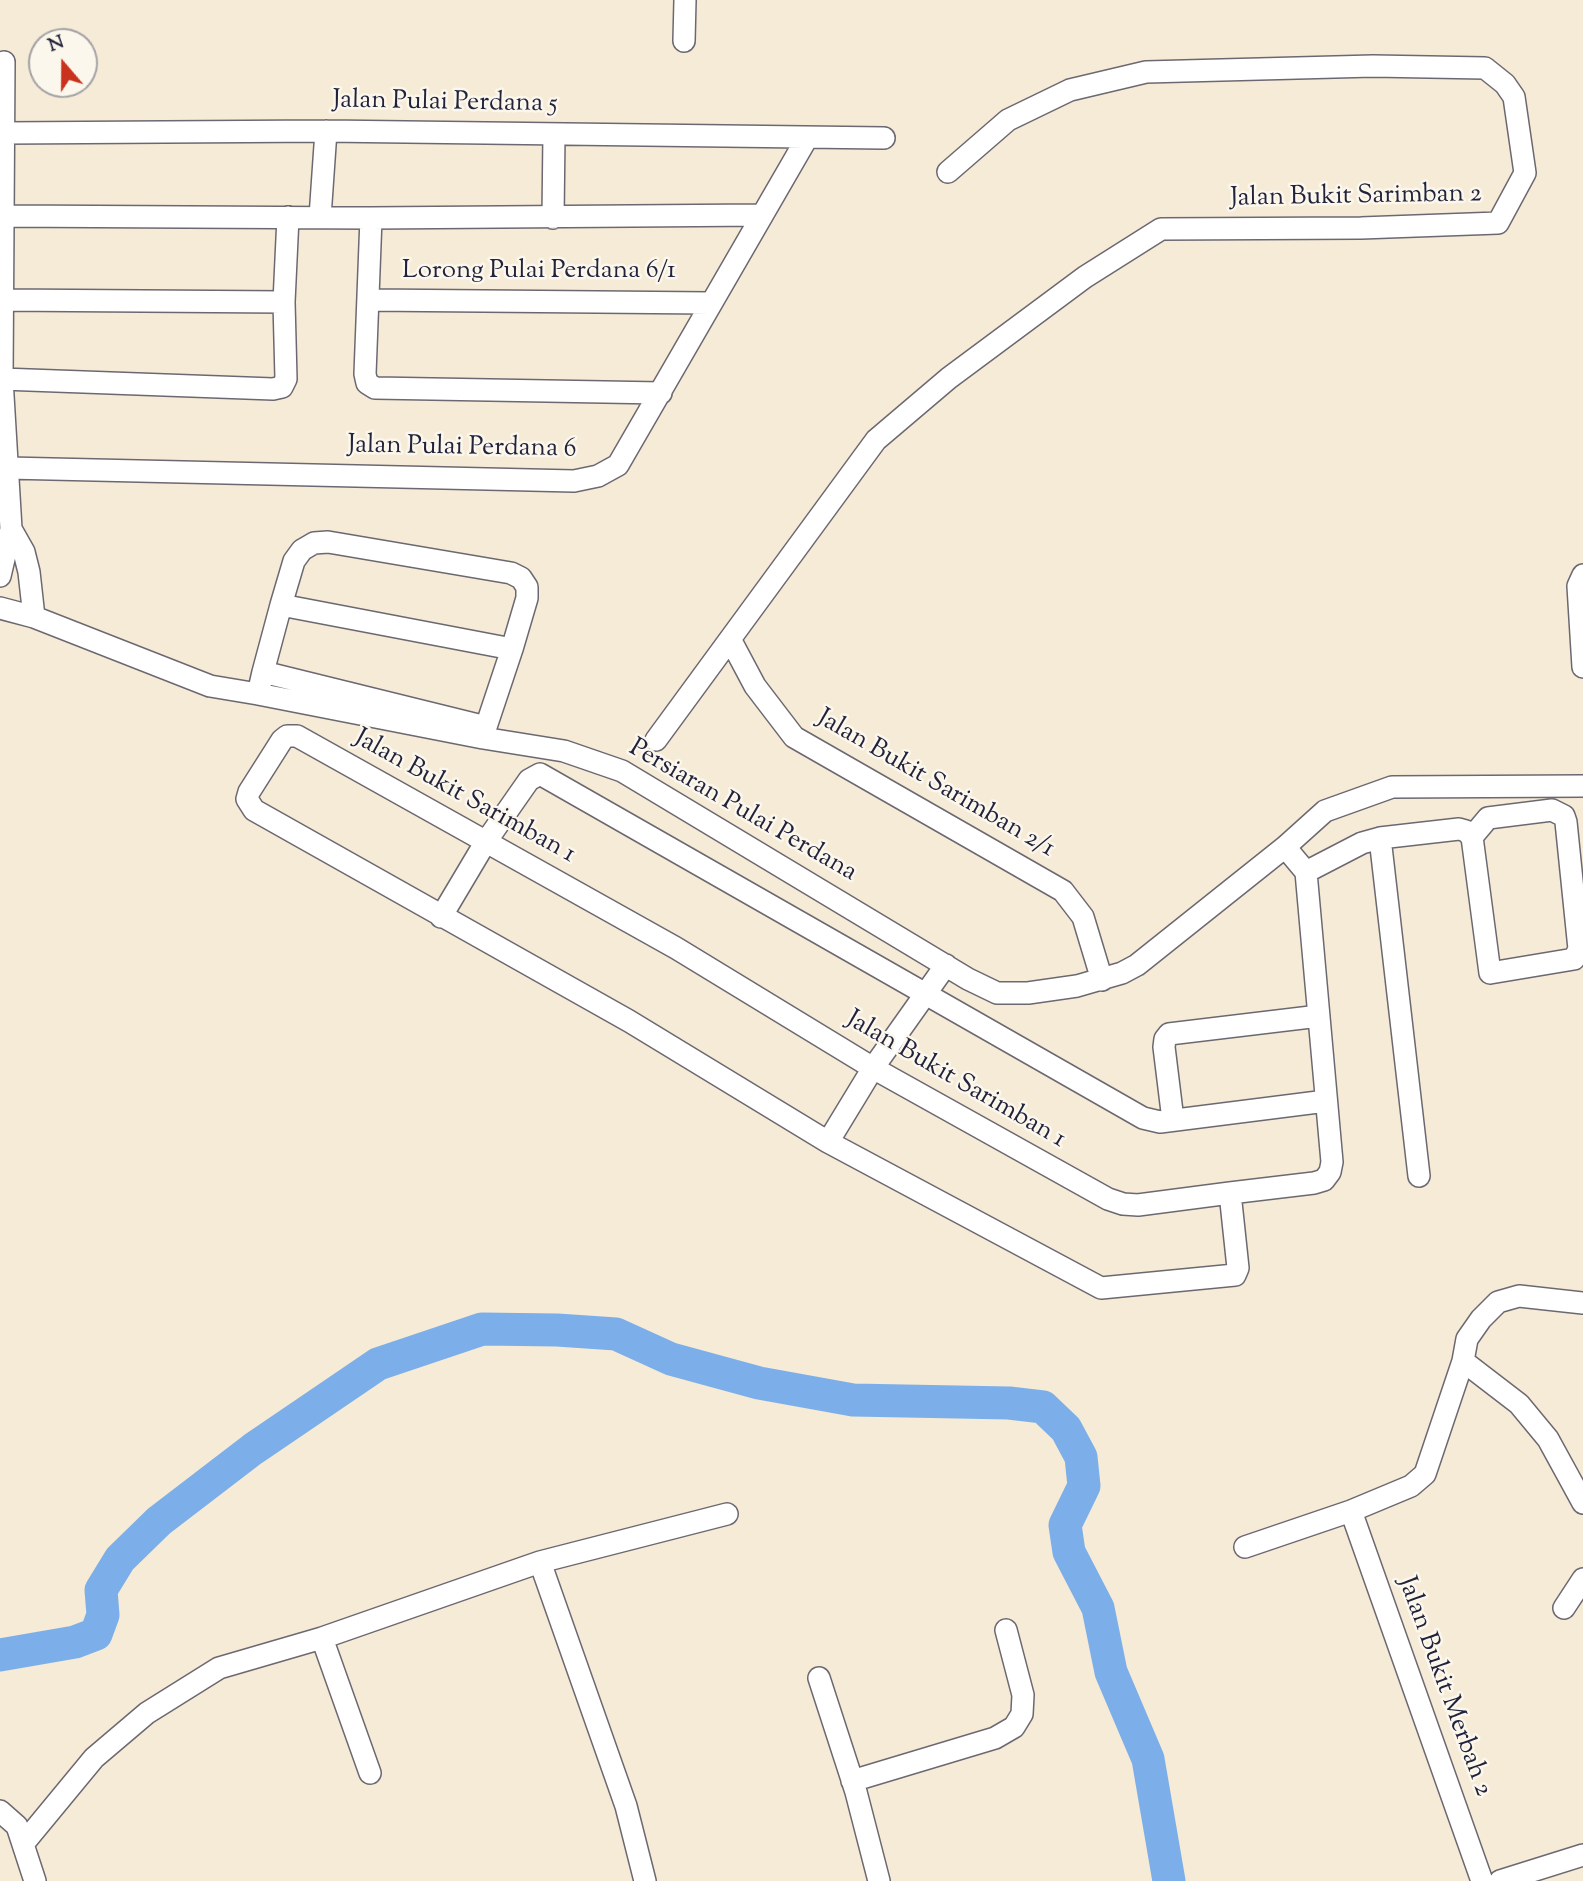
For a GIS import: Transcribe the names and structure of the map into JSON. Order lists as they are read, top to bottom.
{
  "streets": {
    "street": [
      "Jalan Pulai Perdana 5",
      "Jalan Bukit Sarimban 2",
      "Lorong Pulai Perdana 6/1",
      "Jalan Pulai Perdana 6",
      "Jalan Bukit Sarimban 2/1",
      "Jalan Bukit Sarimban 1",
      "Persiaran Pulai Perdana",
      "Jalan Bukit Merbah 2"
    ]
  },
  "crossings": [
    ["Jalan Pulai Perdana 5", "Jalan Pulai Perdana 6"],
    ["Jalan Bukit Sarimban 2", "Jalan Bukit Sarimban 2/1"],
    ["Lorong Pulai Perdana 6/1", "Jalan Pulai Perdana 6"],
    ["Jalan Bukit Sarimban 2/1", "Persiaran Pulai Perdana"]
  ],
  "north": "top"
}
